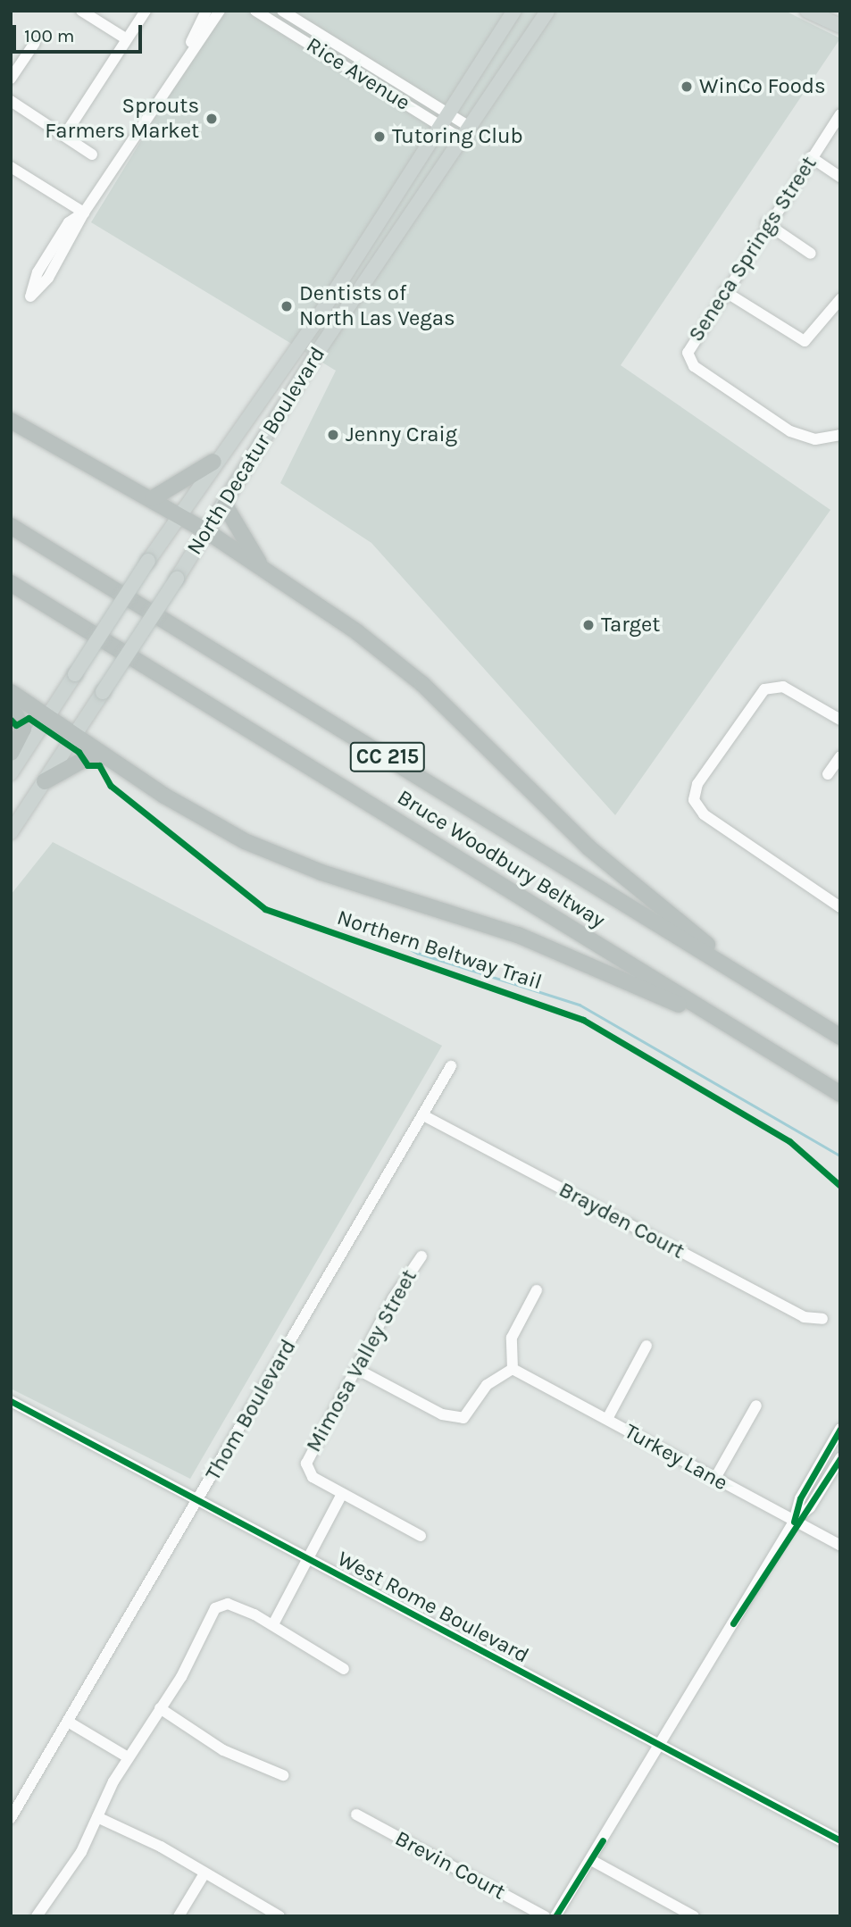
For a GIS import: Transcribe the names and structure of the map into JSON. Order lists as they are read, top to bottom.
{
  "streets": {
    "highway": ["CC 215", "Bruce Woodbury Beltway"],
    "main road": ["North Decatur Boulevard"],
    "street": [
      "Rice Avenue",
      "Seneca Springs Street",
      "Brayden Court",
      "Mimosa Valley Street",
      "Thom Boulevard",
      "Turkey Lane",
      "West Rome Boulevard",
      "Brevin Court"
    ],
    "cycle path": ["Northern Beltway Trail"]
  },
  "crossings": [
    ["Rice Avenue", "North Decatur Boulevard"],
    ["Brayden Court", "Thom Boulevard"],
    ["Thom Boulevard", "West Rome Boulevard"]
  ],
  "places": [
    "WinCo Foods",
    "Sprouts Farmers Market",
    "Tutoring Club",
    "Dentists of North Las Vegas",
    "Jenny Craig",
    "Target"
  ],
  "scale_bar": "100 m"
}
